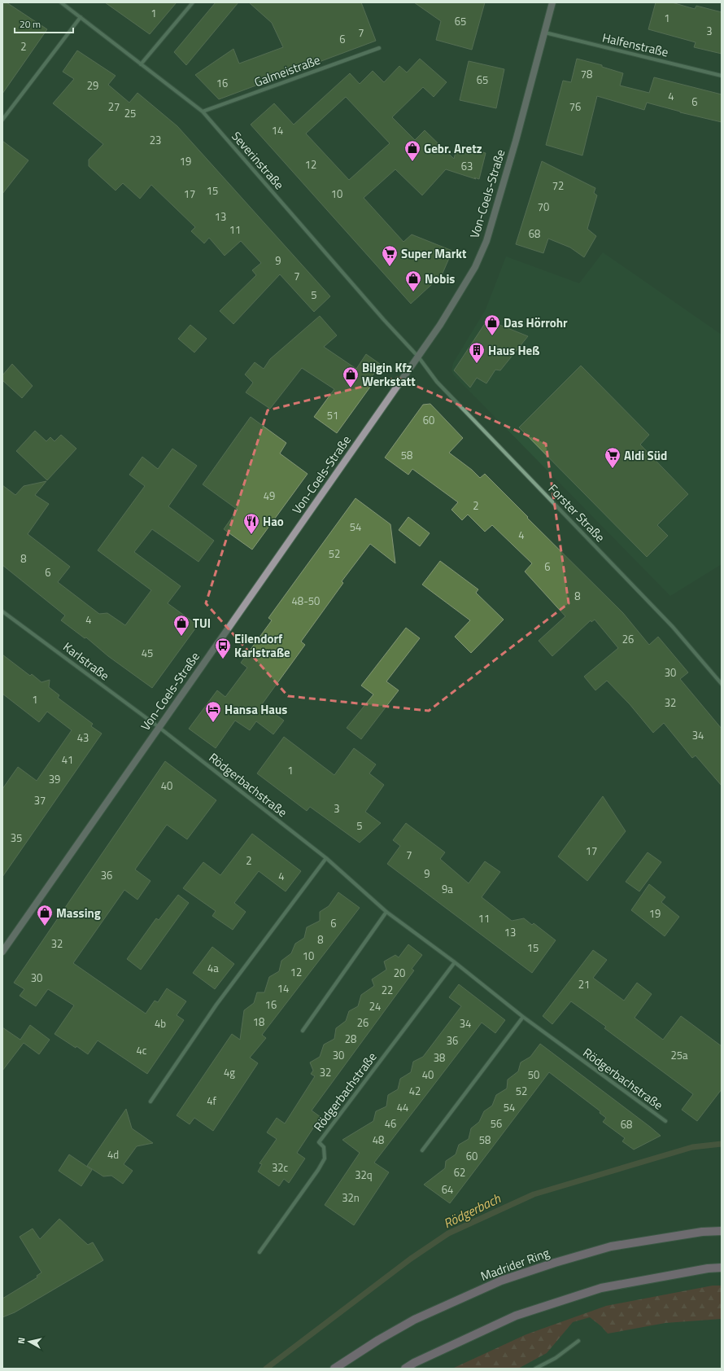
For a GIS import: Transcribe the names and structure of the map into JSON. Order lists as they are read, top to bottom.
{
  "streets": {
    "main road": ["Von-Coels-Straße", "Madrider Ring"],
    "street": [
      "Halfenstraße",
      "Galmeistraße",
      "Severinstraße",
      "Forster Straße",
      "Karlstraße",
      "Rödgerbachstraße"
    ]
  },
  "crossings": [
    ["Halfenstraße", "Von-Coels-Straße"],
    ["Galmeistraße", "Severinstraße"],
    ["Severinstraße", "Von-Coels-Straße"],
    ["Severinstraße", "Forster Straße"],
    ["Von-Coels-Straße", "Forster Straße"],
    ["Von-Coels-Straße", "Karlstraße"],
    ["Von-Coels-Straße", "Rödgerbachstraße"],
    ["Karlstraße", "Rödgerbachstraße"]
  ],
  "water": ["Rödgerbach"],
  "places": {
    "shop": [
      "Gebr. Aretz",
      "Nobis",
      "Das Hörrohr",
      "Bilgin Kfz Werkstatt",
      "TUI",
      "Massing"
    ],
    "supermarket": ["Super Markt", "Aldi Süd"],
    "building": ["Haus Heß"],
    "restaurant": ["Hao"],
    "bus stop": ["Eilendorf Karlstraße"],
    "hotel": ["Hansa Haus"]
  },
  "house_numbers": [
    "1",
    "1",
    "65",
    "3",
    "7",
    "6",
    "2",
    "78",
    "65",
    "16",
    "29",
    "4",
    "6",
    "27",
    "76",
    "25",
    "14",
    "23",
    "19",
    "12",
    "63",
    "72",
    "15",
    "17",
    "10",
    "70",
    "13",
    "11",
    "68",
    "9",
    "7",
    "5",
    "51",
    "60",
    "58",
    "49",
    "2",
    "54",
    "4",
    "52",
    "8",
    "6",
    "6",
    "8",
    "48-50",
    "4",
    "26",
    "45",
    "30",
    "1",
    "32",
    "34",
    "43",
    "41",
    "1",
    "39",
    "40",
    "37",
    "3",
    "5",
    "35",
    "17",
    "7",
    "2",
    "9",
    "36",
    "4",
    "9a",
    "19",
    "11",
    "6",
    "13",
    "8",
    "32",
    "15",
    "10",
    "4a",
    "12",
    "20",
    "30",
    "21",
    "14",
    "22",
    "16",
    "24",
    "18",
    "26",
    "4b",
    "34",
    "28",
    "36",
    "4c",
    "30",
    "25a",
    "38",
    "4g",
    "32",
    "40",
    "50",
    "42",
    "52",
    "4f",
    "44",
    "54",
    "46",
    "56",
    "68",
    "48",
    "58",
    "4d",
    "60",
    "32c",
    "62",
    "32q",
    "64",
    "32n"
  ],
  "scale_bar": "20 m",
  "north": "left"
}
